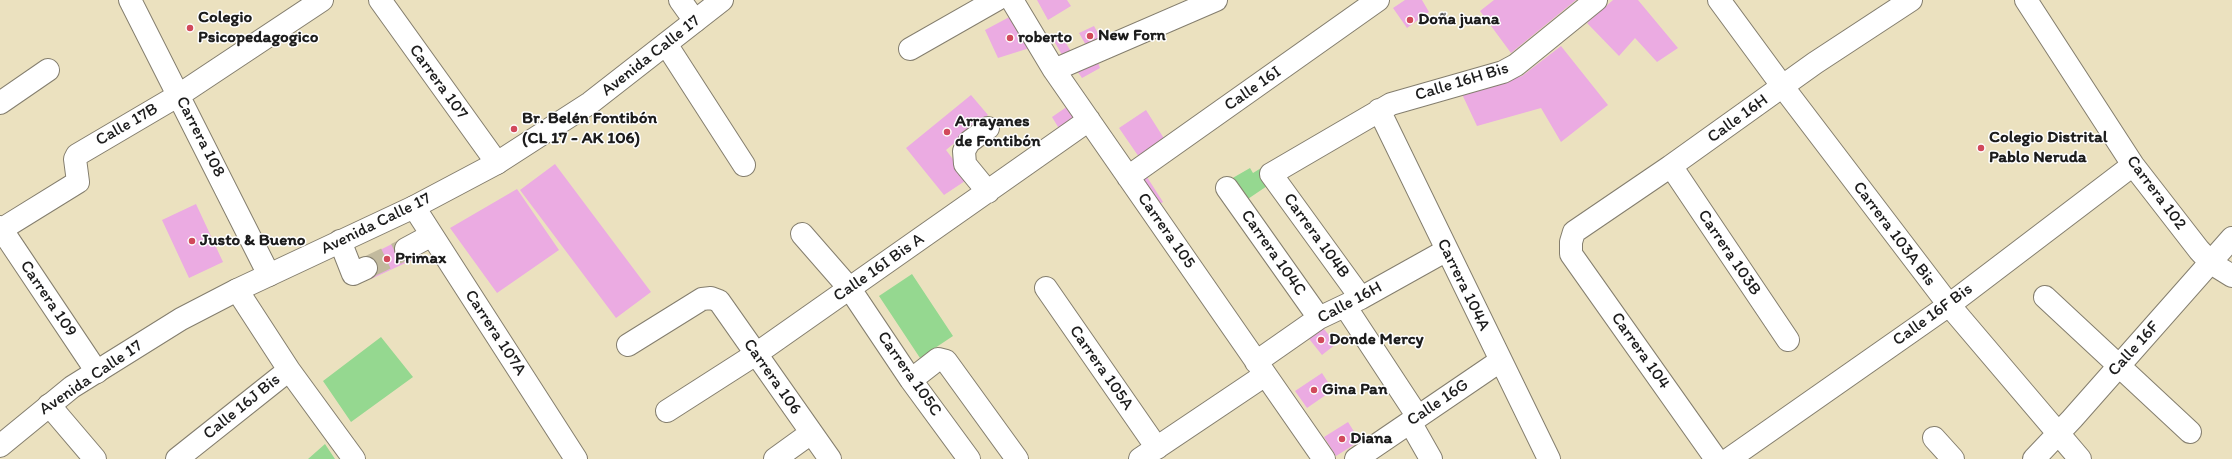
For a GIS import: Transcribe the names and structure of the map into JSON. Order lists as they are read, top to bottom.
{
  "streets": {
    "street": [
      "Avenida Calle 17",
      "Carrera 107",
      "Calle 16H Bis",
      "Calle 16I",
      "Calle 16H",
      "Calle 17B",
      "Carrera 108",
      "Carrera 102",
      "Carrera 105",
      "Carrera 103A Bis",
      "Carrera 104B",
      "Carrera 104C",
      "Carrera 103B",
      "Calle 16I Bis A",
      "Carrera 104A",
      "Carrera 109",
      "Calle 16F Bis",
      "Carrera 107A",
      "Calle 16F",
      "Carrera 104",
      "Carrera 105A",
      "Carrera 105C",
      "Carrera 106",
      "Calle 16G",
      "Calle 16J Bis"
    ]
  },
  "crossings": [
    ["Avenida Calle 17", "Carrera 107"],
    ["Avenida Calle 17", "Carrera 108"],
    ["Avenida Calle 17", "Carrera 109"],
    ["Avenida Calle 17", "Carrera 107A"],
    ["Calle 16H Bis", "Carrera 104B"],
    ["Calle 16H Bis", "Carrera 104A"],
    ["Calle 16I", "Carrera 105"],
    ["Calle 16H", "Carrera 105"],
    ["Calle 16H", "Carrera 103A Bis"],
    ["Calle 16H", "Carrera 104B"],
    ["Calle 16H", "Carrera 104C"],
    ["Calle 16H", "Carrera 103B"],
    ["Calle 16H", "Carrera 104A"],
    ["Calle 16H", "Carrera 104"],
    ["Calle 16H", "Carrera 105A"],
    ["Calle 17B", "Carrera 108"],
    ["Calle 17B", "Carrera 109"],
    ["Carrera 102", "Calle 16F Bis"],
    ["Carrera 102", "Calle 16F"],
    ["Carrera 105", "Calle 16I Bis A"],
    ["Carrera 103A Bis", "Calle 16F Bis"],
    ["Carrera 103A Bis", "Calle 16F"],
    ["Carrera 104B", "Calle 16G"],
    ["Calle 16I Bis A", "Carrera 105C"],
    ["Calle 16I Bis A", "Carrera 106"],
    ["Carrera 104A", "Calle 16G"]
  ],
  "places": [
    "Doña juana",
    "Colegio Psicopedagogico",
    "New Forn",
    "roberto",
    "Br. Belén Fontibón (CL 17 - AK 106)",
    "Arrayanes de Fontibón",
    "Colegio Distrital Pablo Neruda",
    "Justo & Bueno",
    "Primax",
    "Donde Mercy",
    "Gina Pan",
    "Diana"
  ]
}
